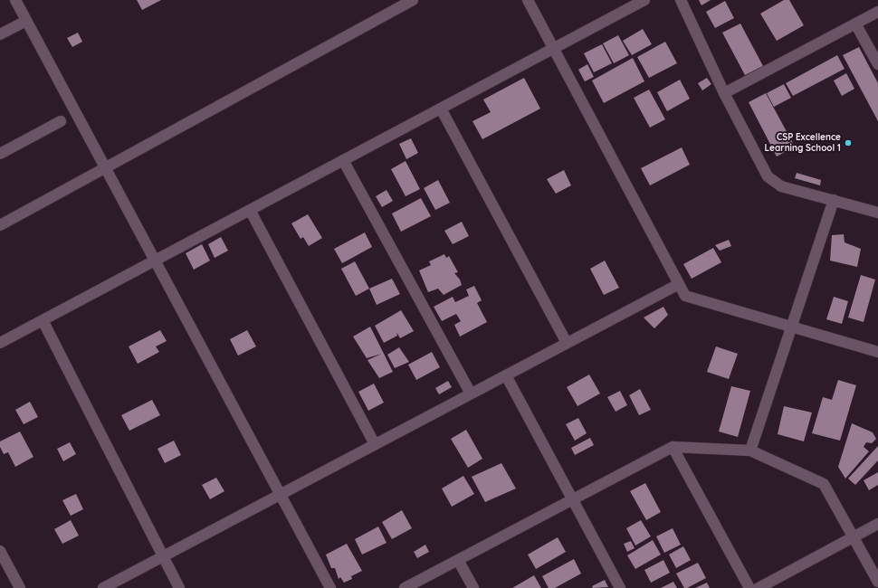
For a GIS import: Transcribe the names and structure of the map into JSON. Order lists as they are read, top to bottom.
{
  "places": ["CSP Excellence Learning School 1"]
}
